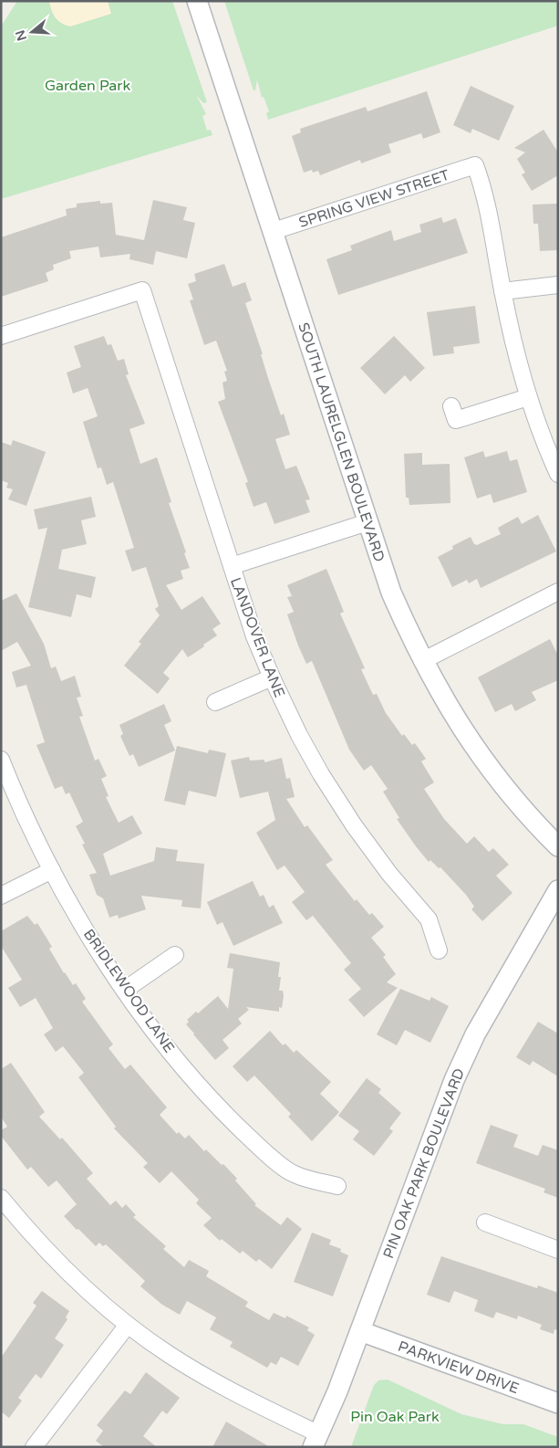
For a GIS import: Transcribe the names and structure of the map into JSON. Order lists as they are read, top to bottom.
{
  "streets": {
    "street": [
      "SPRING VIEW STREET",
      "SOUTH LAURELGLEN BOULEVARD",
      "LANDOVER LANE",
      "BRIDLEWOOD LANE",
      "PIN OAK PARK BOULEVARD",
      "PARKVIEW DRIVE"
    ]
  },
  "crossings": [
    ["SPRING VIEW STREET", "SOUTH LAURELGLEN BOULEVARD"],
    ["PIN OAK PARK BOULEVARD", "PARKVIEW DRIVE"]
  ],
  "parks": ["Garden Park", "Pin Oak Park"],
  "north": "left"
}
